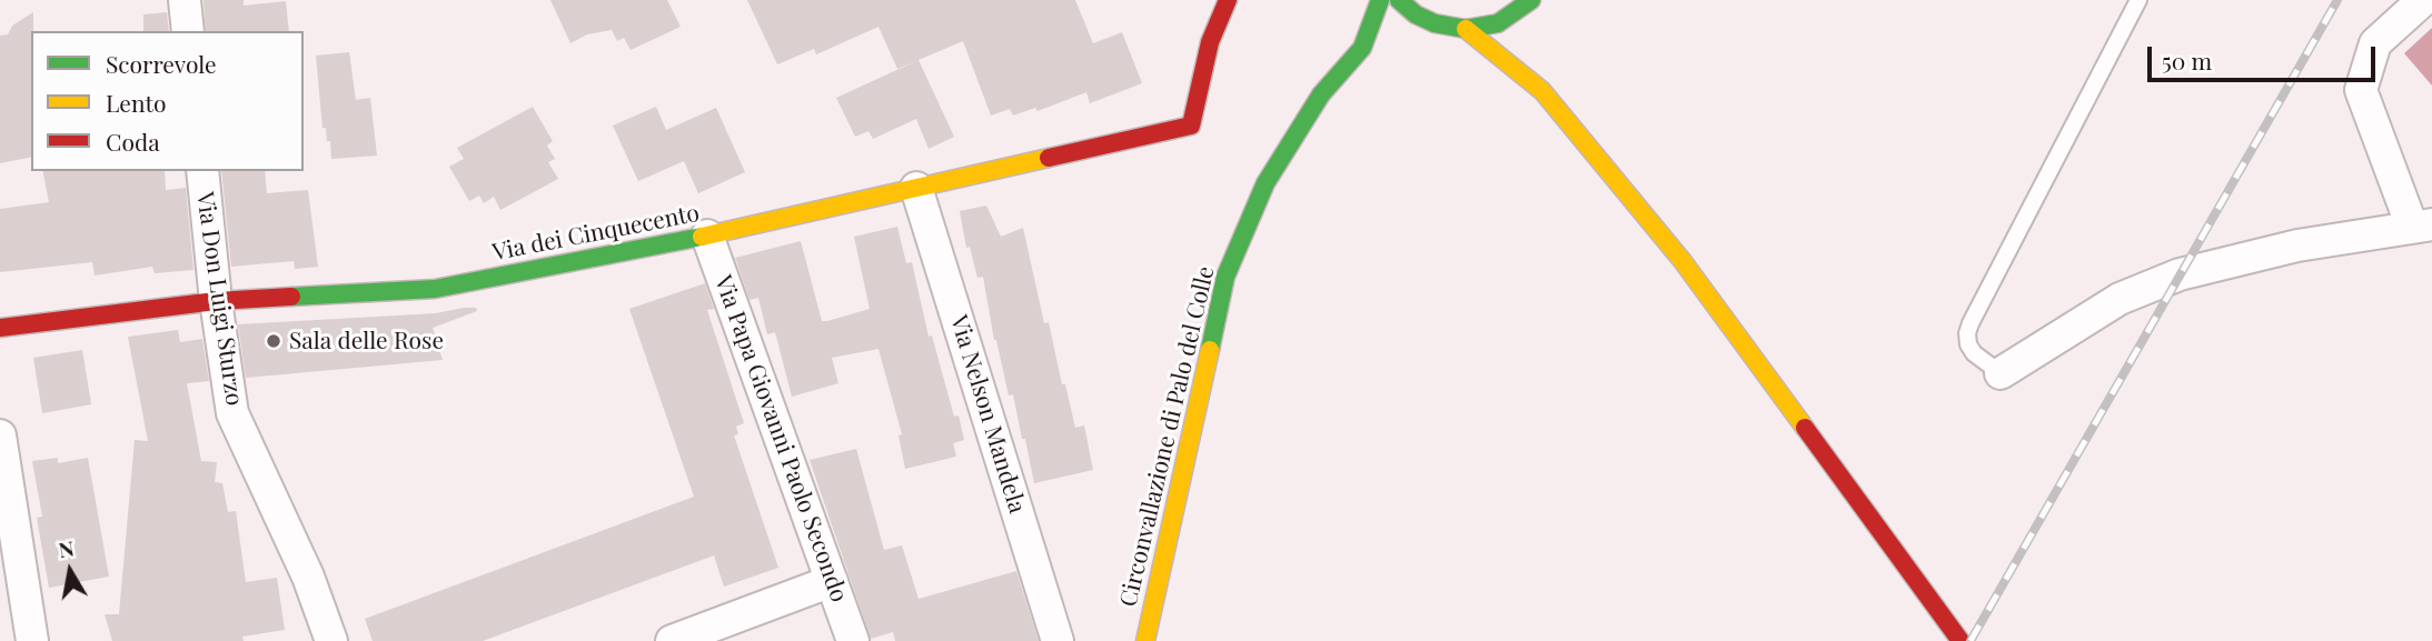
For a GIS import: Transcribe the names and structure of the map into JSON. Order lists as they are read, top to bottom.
{
  "streets": {
    "street": [
      "Via dei Cinquecento",
      "Via Don Luigi Sturzo",
      "Via Nelson Mandela",
      "Circonvallazione di Palo del Colle",
      "Via Papa Giovanni Paolo Secondo"
    ]
  },
  "crossings": [
    ["Via dei Cinquecento", "Via Don Luigi Sturzo"],
    ["Via dei Cinquecento", "Via Nelson Mandela"],
    ["Via dei Cinquecento", "Via Papa Giovanni Paolo Secondo"]
  ],
  "places": ["Sala delle Rose"],
  "legend": ["Scorrevole", "Lento", "Coda"],
  "scale_bar": "50 m",
  "north": "top"
}
